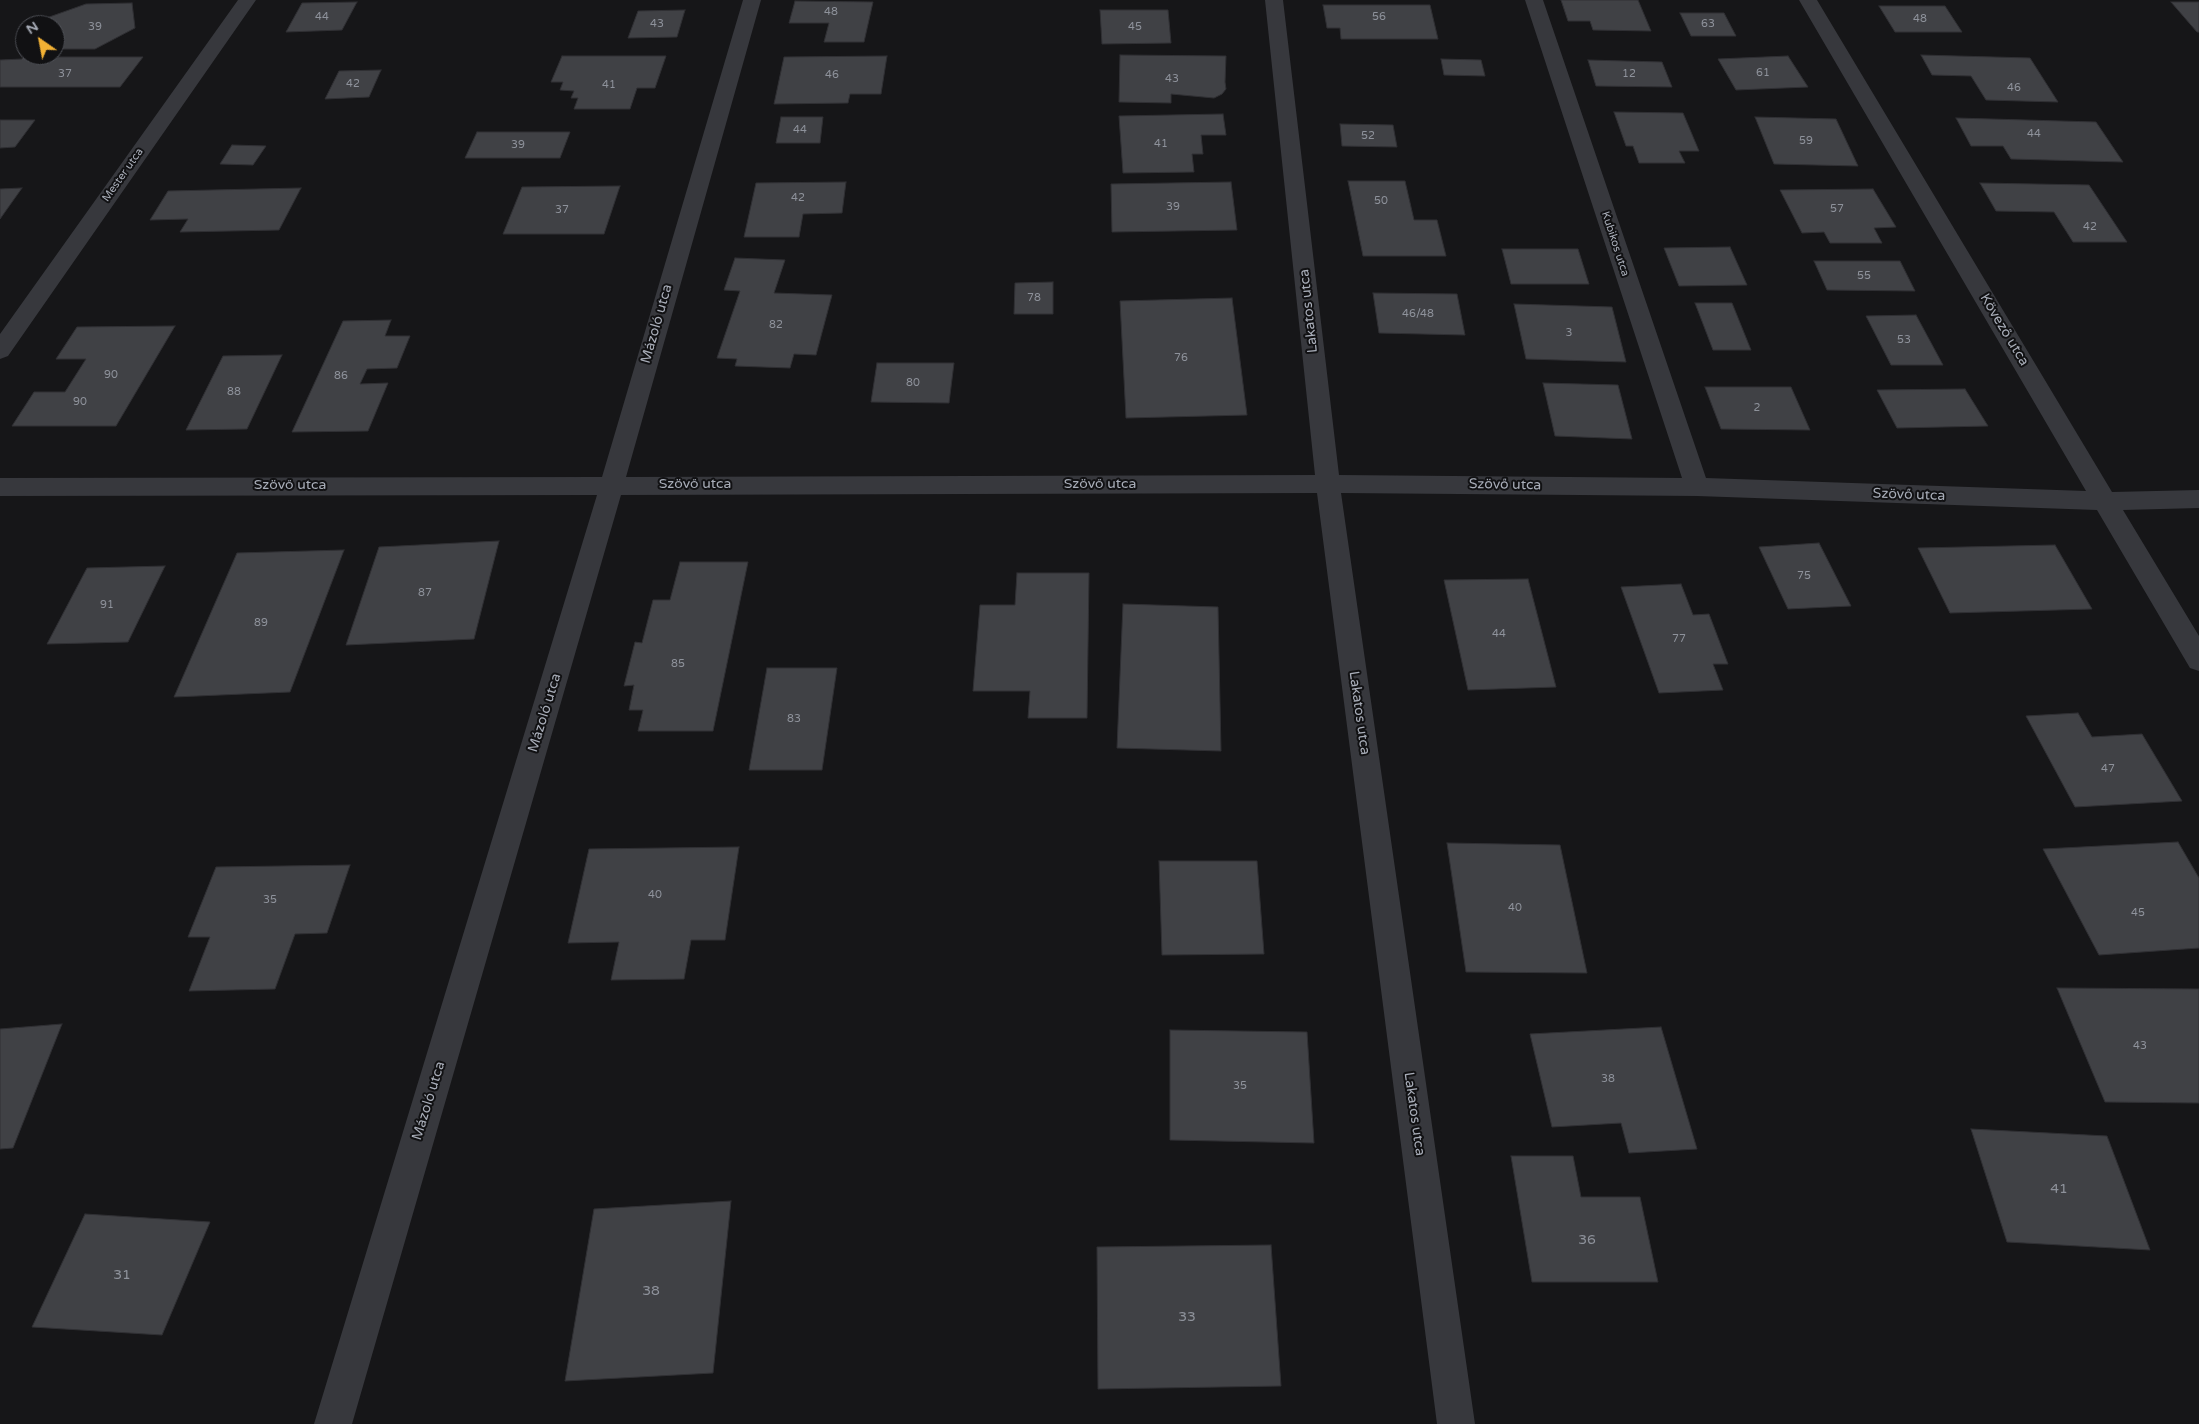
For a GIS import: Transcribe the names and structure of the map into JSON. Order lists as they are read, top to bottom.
{
  "streets": {
    "street": [
      "Mester utca",
      "Kubikos utca",
      "Lakatos utca",
      "Mázoló utca",
      "Kövező utca",
      "Szövő utca"
    ]
  },
  "crossings": [
    ["Kubikos utca", "Szövő utca"],
    ["Lakatos utca", "Szövő utca"],
    ["Mázoló utca", "Szövő utca"],
    ["Kövező utca", "Szövő utca"]
  ],
  "house_numbers": [
    "48",
    "44",
    "56",
    "48",
    "43",
    "63",
    "39",
    "45",
    "61",
    "37",
    "12",
    "46",
    "43",
    "42",
    "41",
    "46",
    "44",
    "44",
    "52",
    "59",
    "41",
    "39",
    "42",
    "50",
    "39",
    "57",
    "37",
    "42",
    "55",
    "78",
    "46/48",
    "82",
    "3",
    "53",
    "76",
    "90",
    "86",
    "80",
    "88",
    "90",
    "2",
    "75",
    "87",
    "91",
    "89",
    "44",
    "77",
    "85",
    "83",
    "47",
    "40",
    "35",
    "40",
    "45",
    "43",
    "38",
    "35",
    "41",
    "36",
    "31",
    "38",
    "33"
  ],
  "north": "top left"
}
